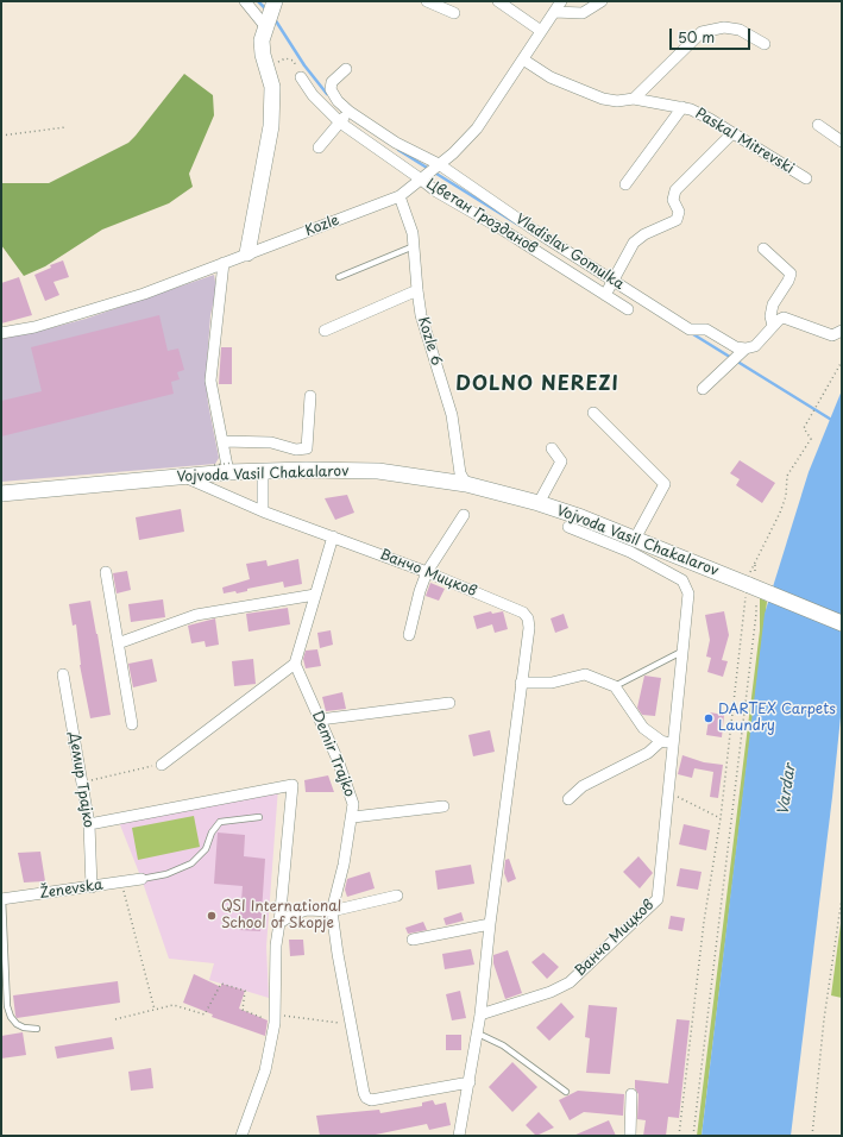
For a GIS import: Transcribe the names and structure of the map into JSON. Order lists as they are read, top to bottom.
{
  "streets": {
    "street": [
      "Paskal Mitrevski",
      "Цветан Грозданов",
      "Kozle",
      "Vladislav Gomulka",
      "Kozle 6",
      "Vojvoda Vasil Chakalarov",
      "Ванчо Мицков",
      "Demir Trajko",
      "Демир Трајко",
      "Ženevska"
    ]
  },
  "crossings": [
    ["Paskal Mitrevski", "Kozle"],
    ["Цветан Грозданов", "Kozle"],
    ["Kozle", "Vladislav Gomulka"],
    ["Kozle", "Kozle 6"],
    ["Kozle 6", "Vojvoda Vasil Chakalarov"],
    ["Vojvoda Vasil Chakalarov", "Ванчо Мицков"],
    ["Ванчо Мицков", "Demir Trajko"],
    ["Демир Трајко", "Ženevska"]
  ],
  "districts": ["DOLNO NEREZI"],
  "water": ["Vardar"],
  "places": ["DARTEX Carpets Laundry", "QSI International School of Skopje"],
  "scale_bar": "50 m"
}
